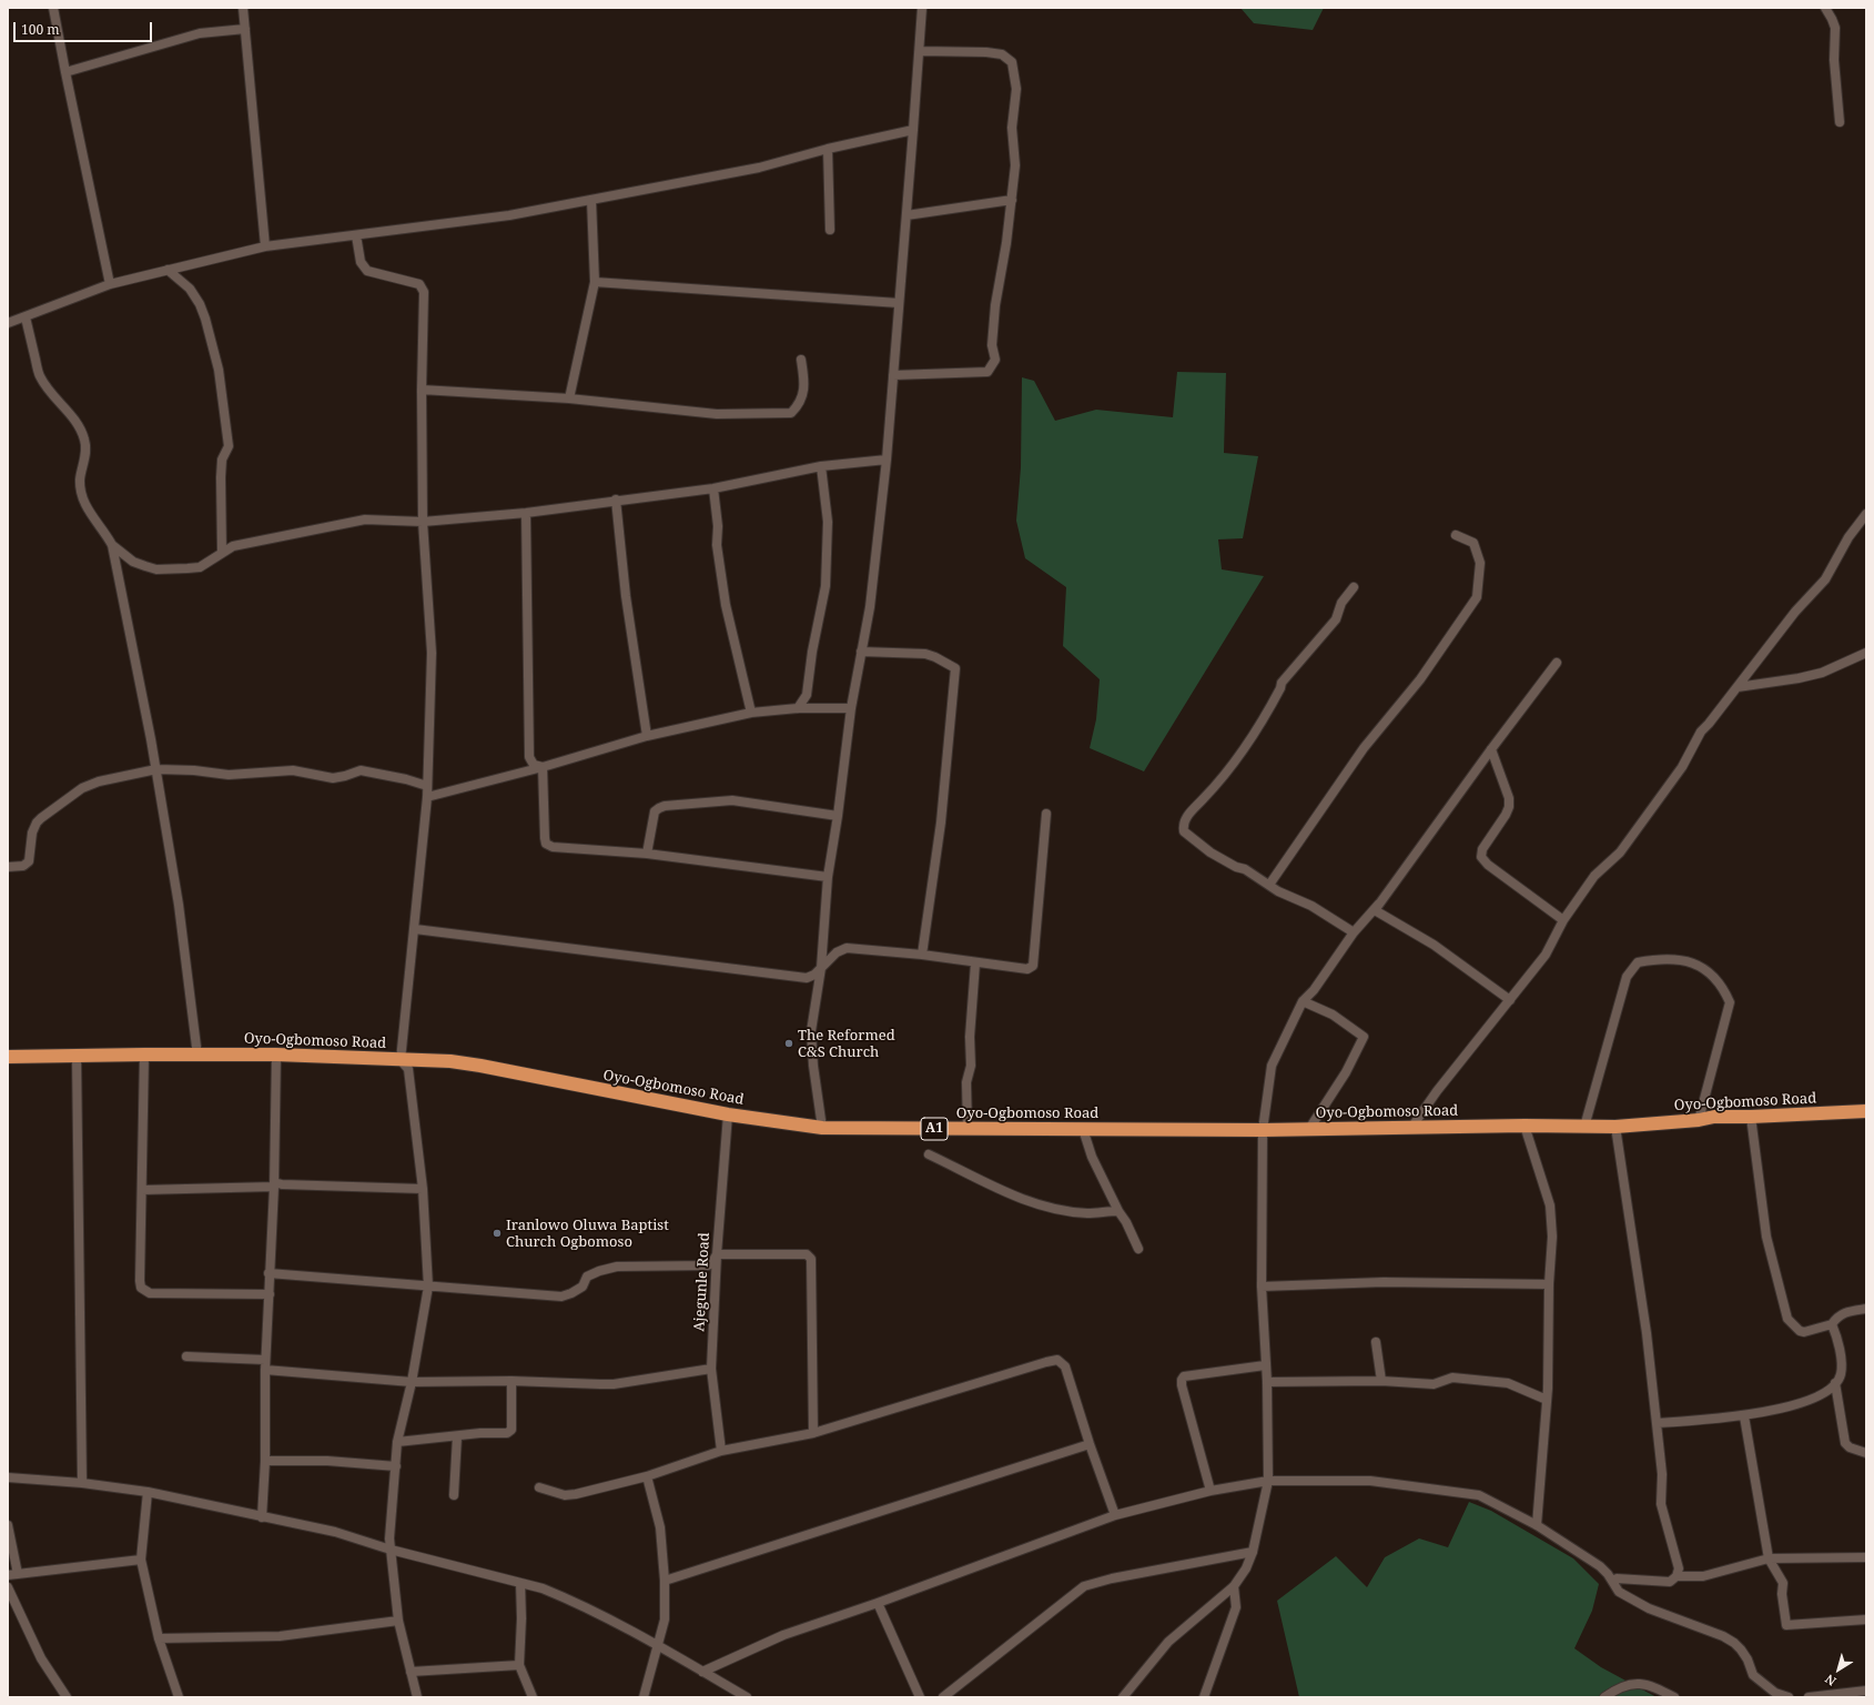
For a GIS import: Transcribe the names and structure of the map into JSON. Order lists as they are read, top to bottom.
{
  "streets": {
    "highway": ["Oyo-Ogbomoso Road", "A1"],
    "street": ["Ajegunle Road"]
  },
  "crossings": [
    ["Oyo-Ogbomoso Road", "Ajegunle Road"]
  ],
  "places": ["The Reformed C&S Church", "Iranlowo Oluwa Baptist Church Ogbomoso"],
  "scale_bar": "100 m",
  "north": "bottom left"
}
